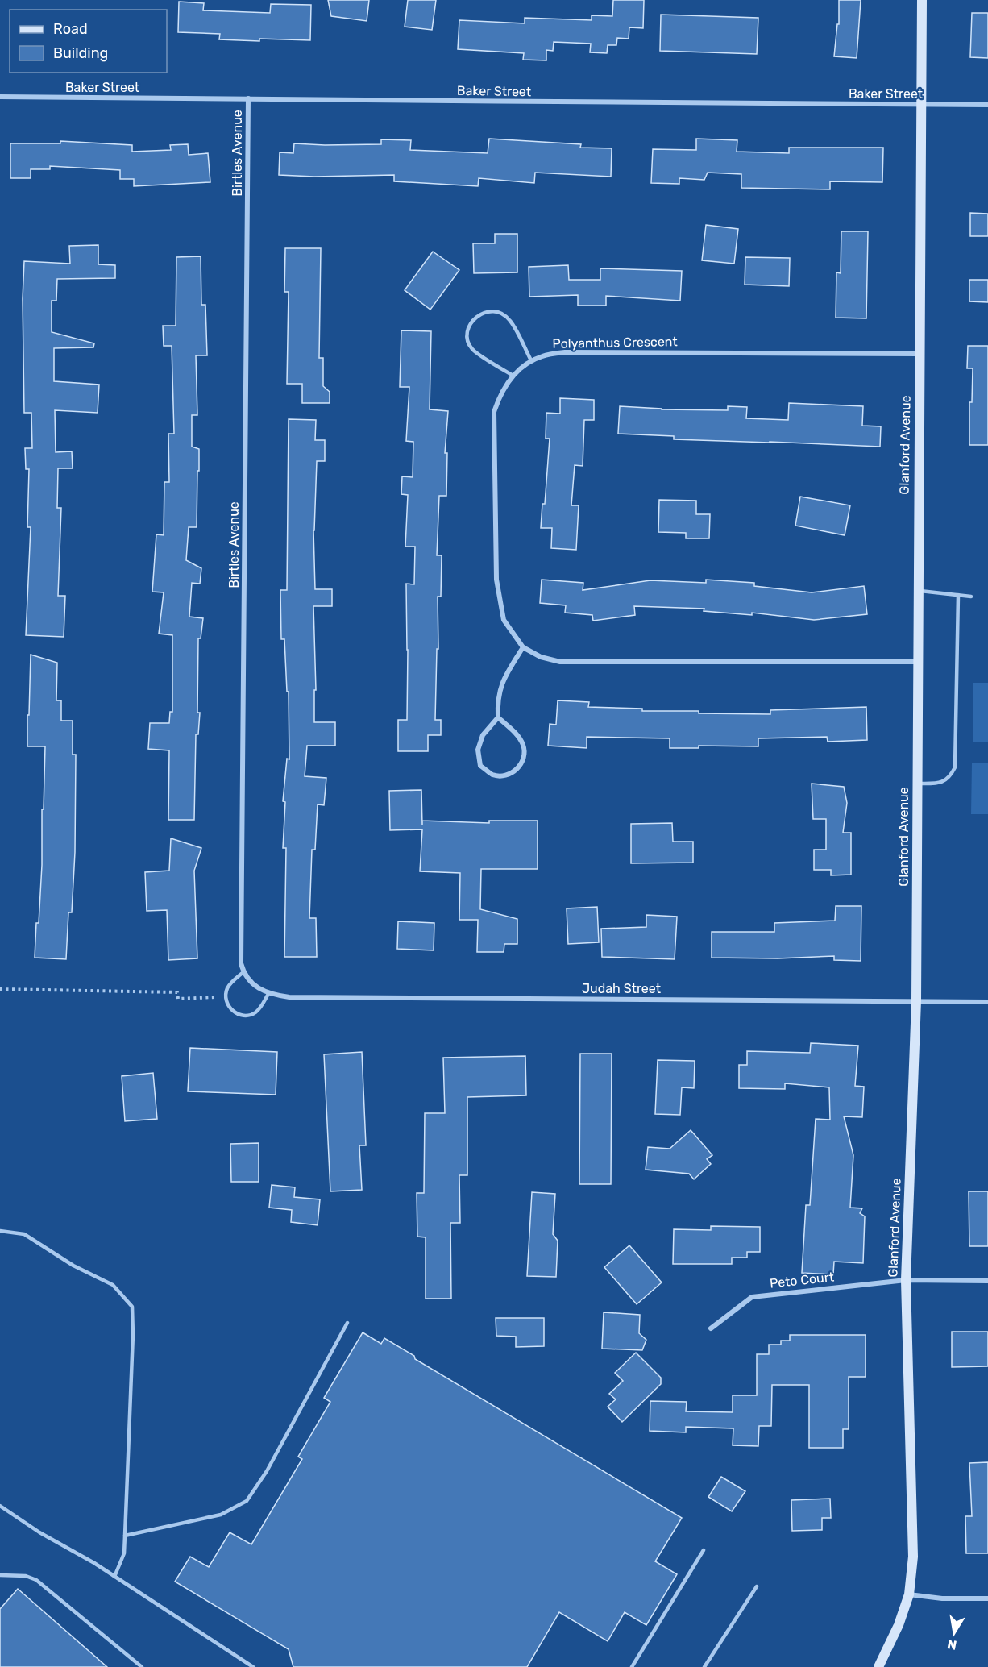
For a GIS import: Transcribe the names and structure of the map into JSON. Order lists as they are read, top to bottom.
{
  "streets": {
    "main road": ["Glanford Avenue"],
    "street": [
      "Baker Street",
      "Birtles Avenue",
      "Polyanthus Crescent",
      "Judah Street",
      "Peto Court"
    ]
  },
  "crossings": [
    ["Baker Street", "Birtles Avenue"],
    ["Baker Street", "Glanford Avenue"],
    ["Birtles Avenue", "Judah Street"],
    ["Polyanthus Crescent", "Glanford Avenue"],
    ["Glanford Avenue", "Judah Street"],
    ["Glanford Avenue", "Peto Court"]
  ],
  "legend": ["Road", "Building"],
  "north": "bottom"
}
